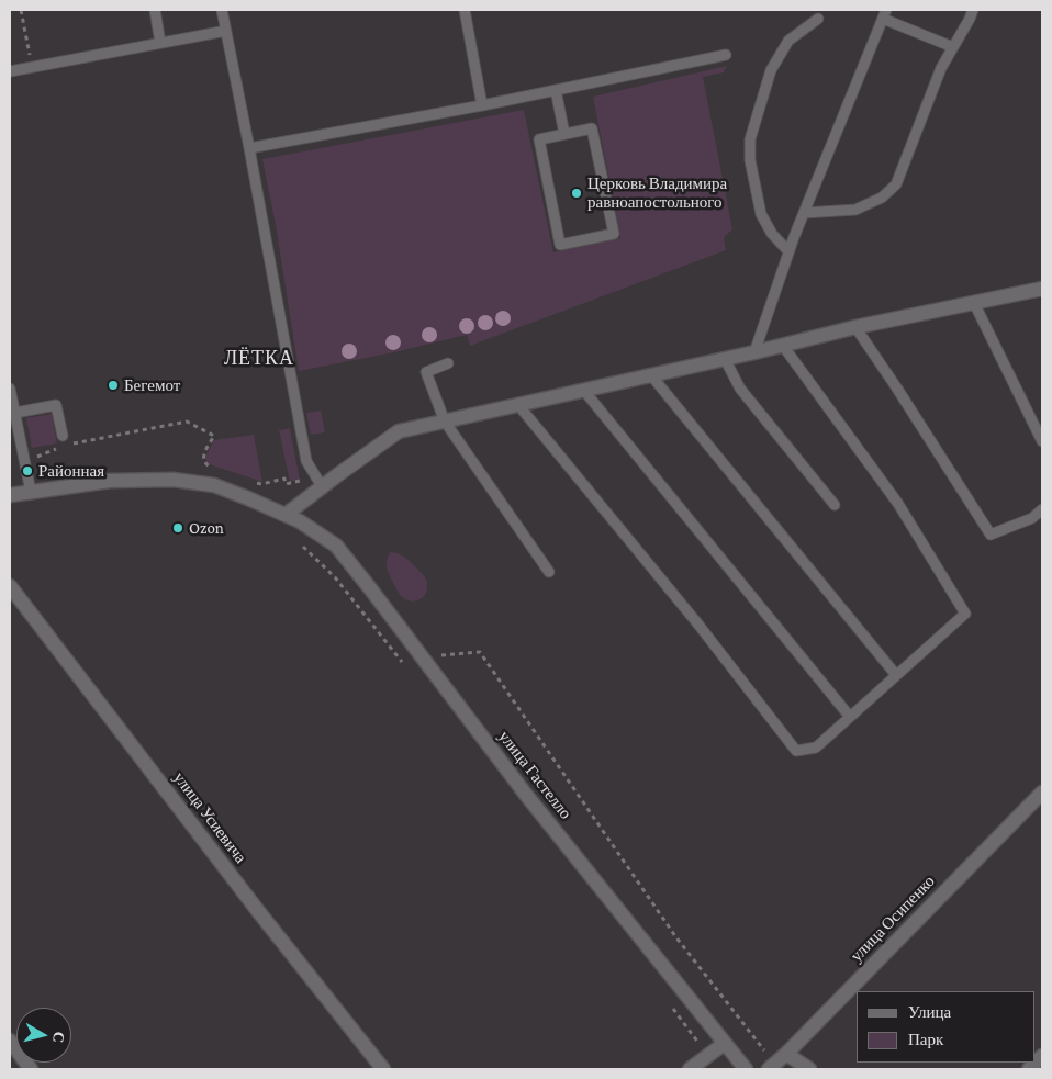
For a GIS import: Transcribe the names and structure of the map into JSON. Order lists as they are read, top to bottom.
{
  "streets": {
    "street": ["улица Гастелло", "улица Усиевича", "улица Осипенко"]
  },
  "districts": ["ЛЁТКА"],
  "places": [
    "Церковь Владимира равноапостольного",
    "Бегемот",
    "Районная",
    "Ozon"
  ],
  "legend": ["Улица", "Парк"],
  "north": "right"
}
